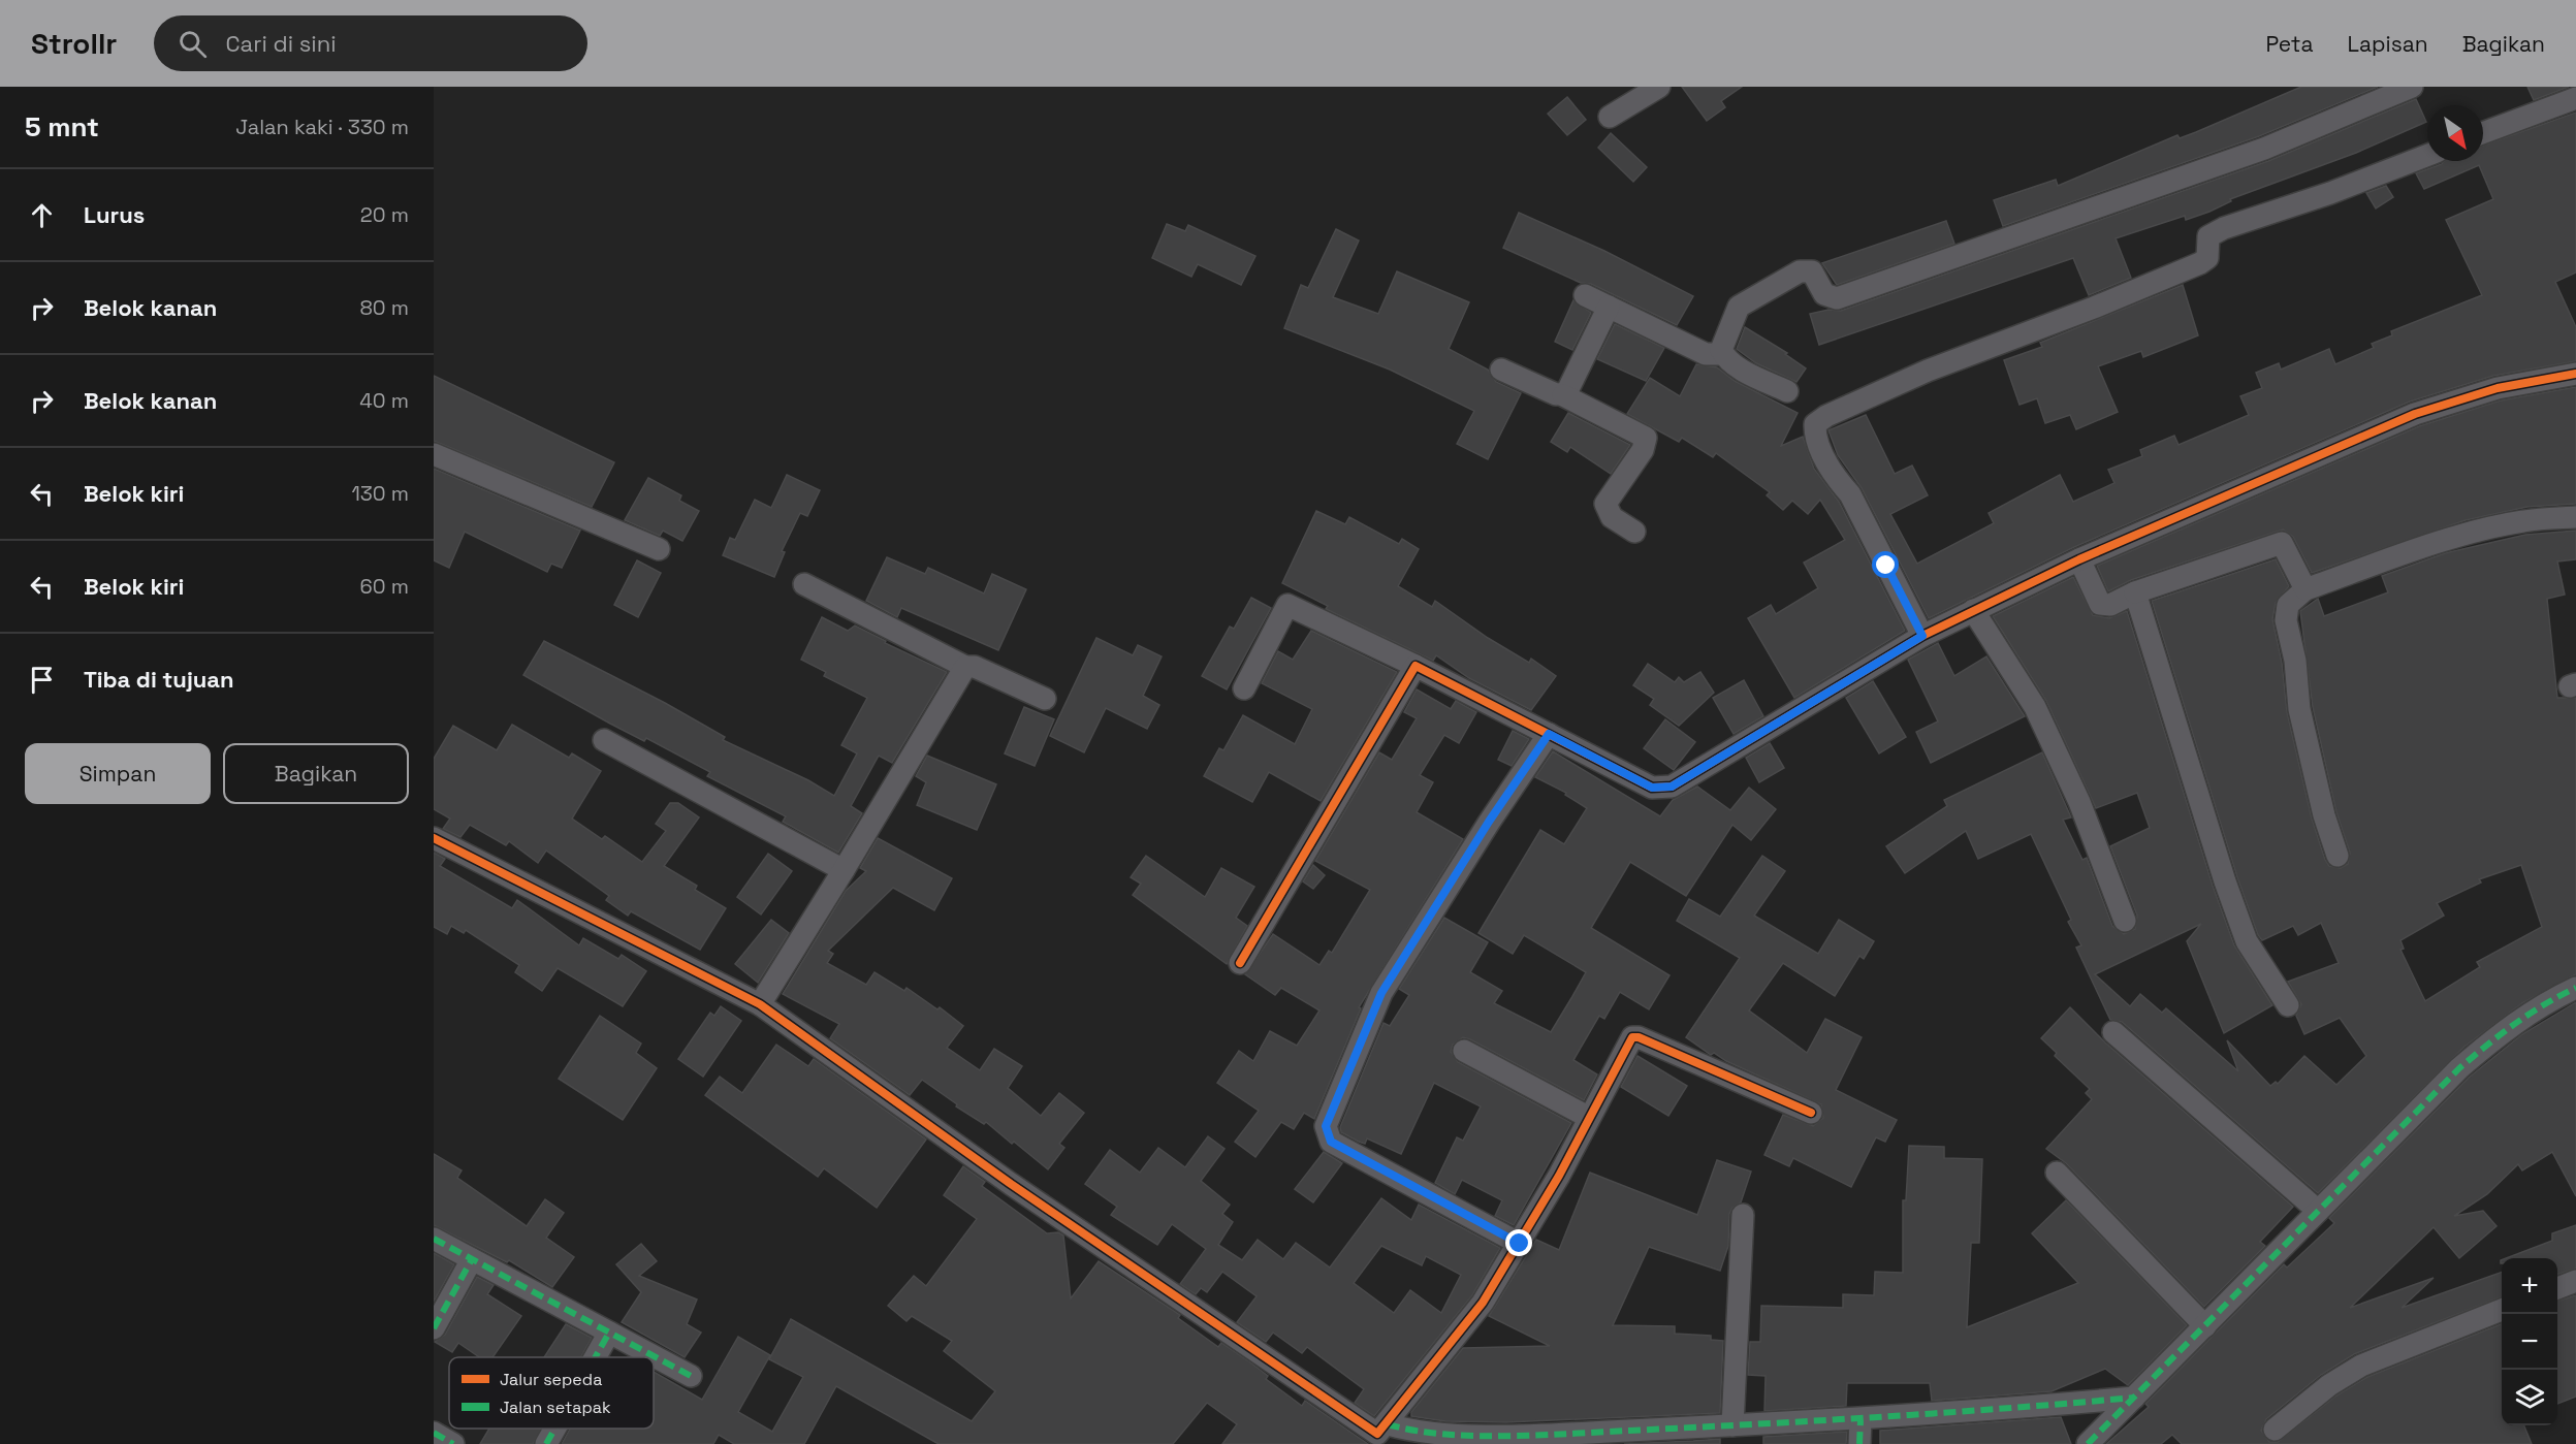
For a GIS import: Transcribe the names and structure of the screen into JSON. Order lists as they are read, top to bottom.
{
  "legend": ["Jalur sepeda", "Jalan setapak"],
  "north": "bottom right",
  "page": {
    "header": "Strollr",
    "search": "Cari di sini",
    "nav": ["Peta", "Lapisan", "Bagikan"],
    "heading": ["5 mnt", "Jalan kaki · 330 m"],
    "list": [
      ["Lurus", "20 m"],
      ["Belok kanan", "80 m"],
      ["Belok kanan", "40 m"],
      ["Belok kiri", "130 m"],
      ["Belok kiri", "60 m"],
      "Tiba di tujuan"
    ],
    "buttons": ["Simpan", "Bagikan"],
    "map_buttons": ["+", "−"]
  }
}
